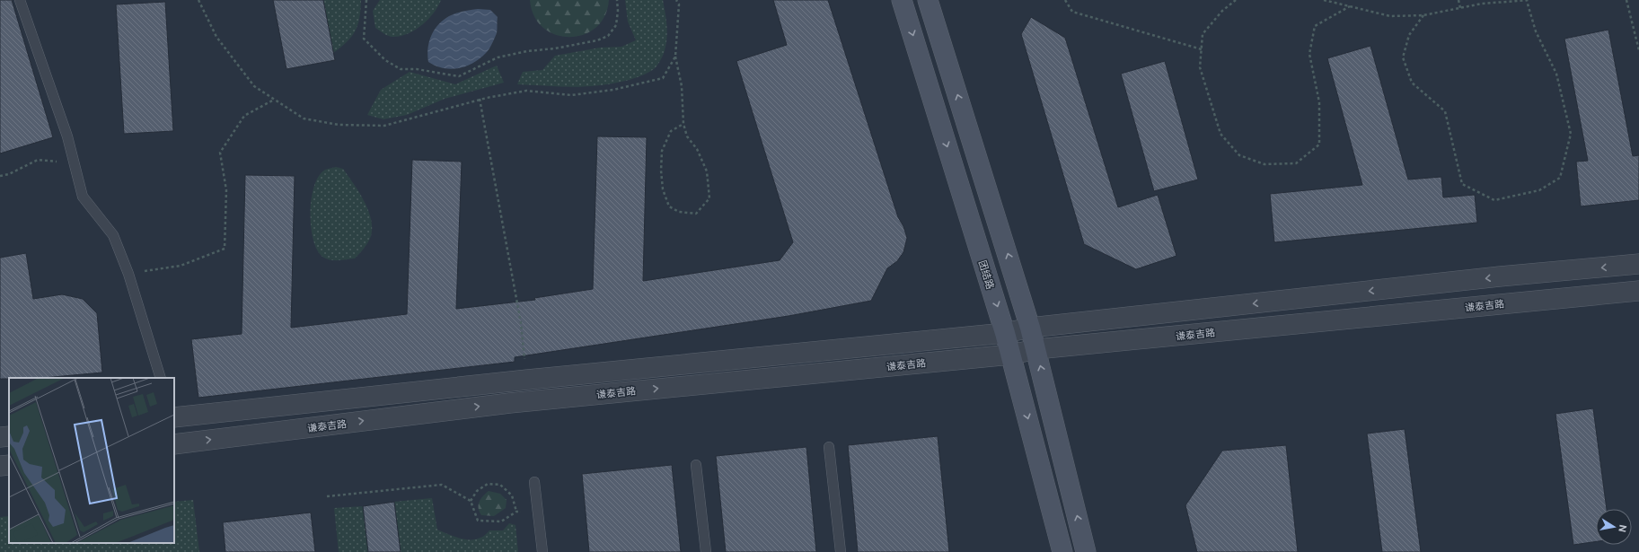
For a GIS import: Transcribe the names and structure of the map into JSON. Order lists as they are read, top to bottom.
{
  "streets": {
    "main road": ["团结路"],
    "street": ["谦泰吉路"]
  },
  "crossings": [
    ["团结路", "谦泰吉路"]
  ],
  "north": "right"
}
